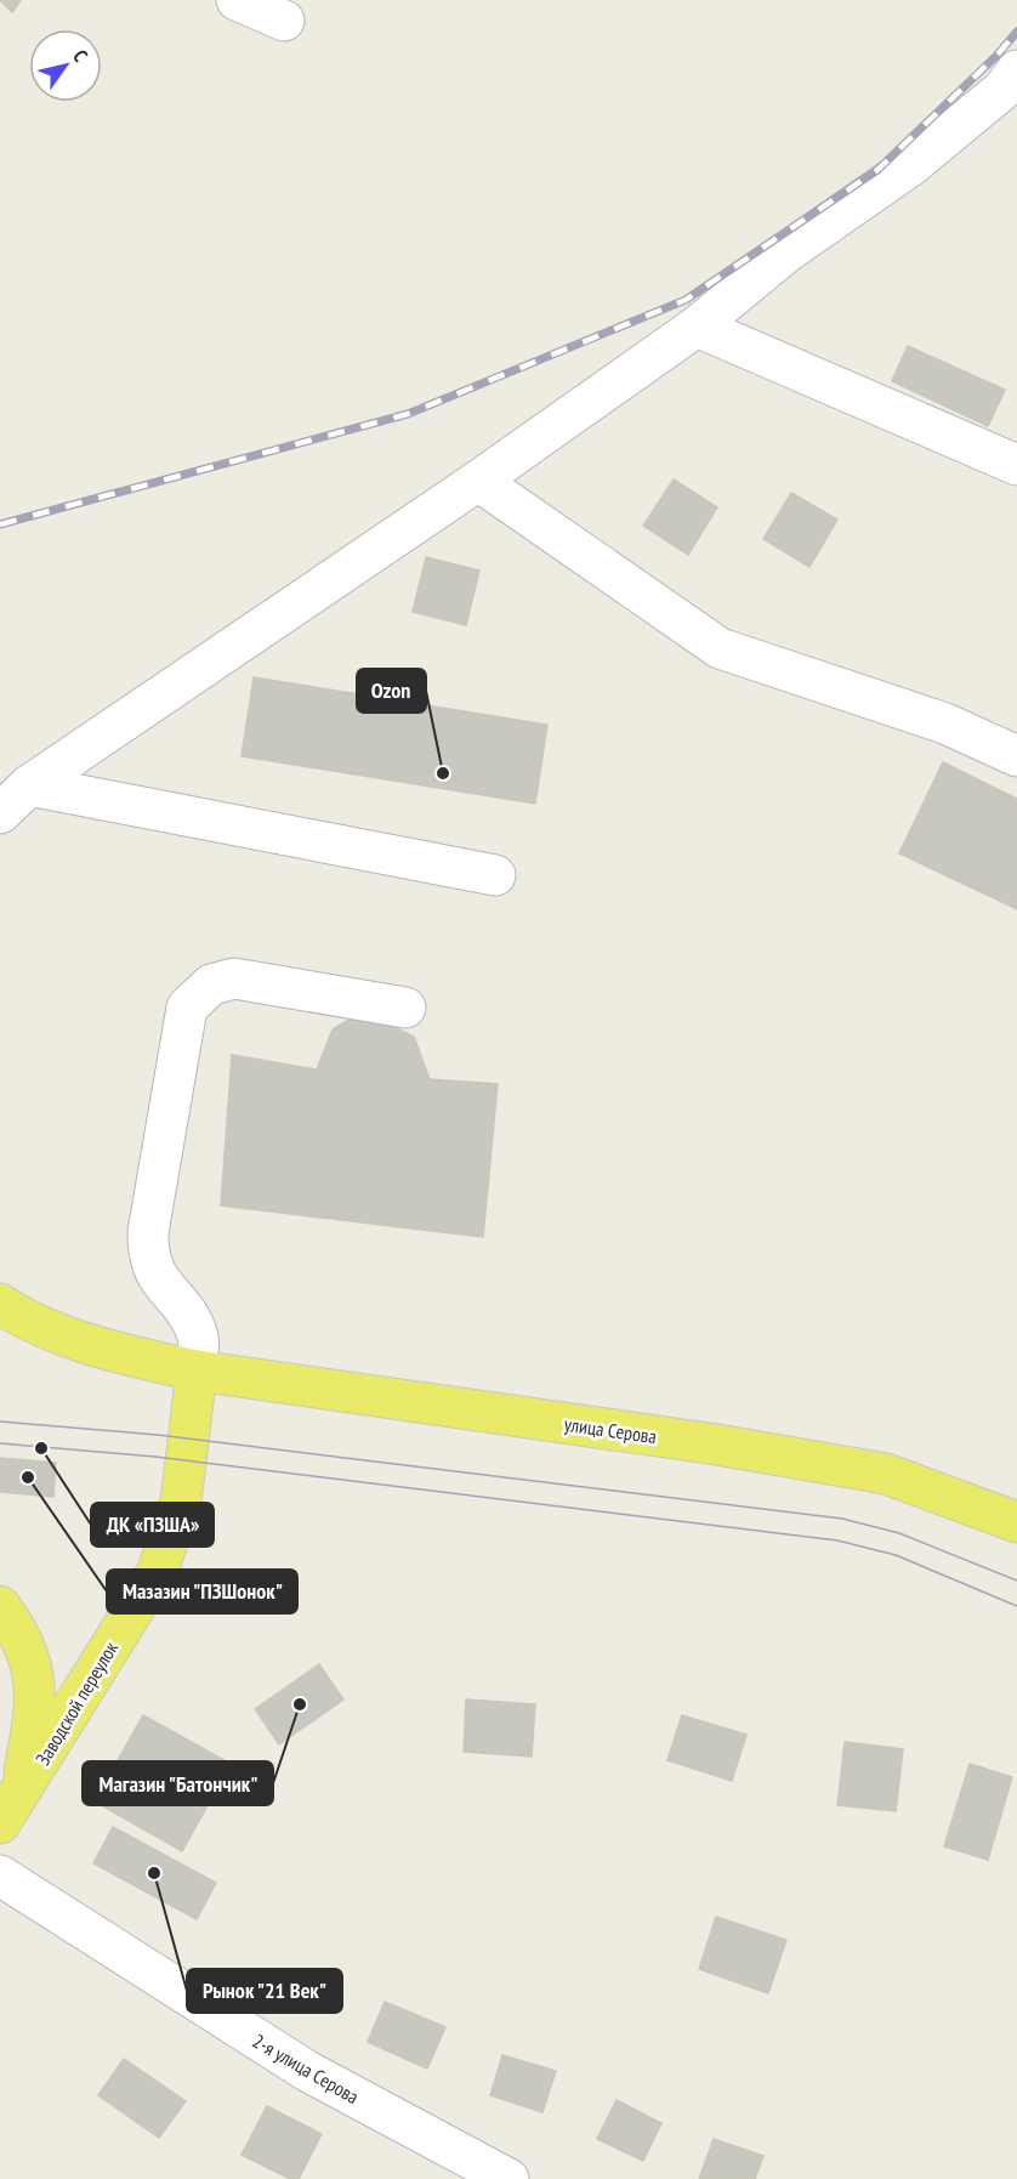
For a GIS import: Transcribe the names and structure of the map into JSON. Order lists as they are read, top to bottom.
{
  "streets": {
    "main road": ["улица Серова", "Заводской переулок"],
    "street": ["2-я улица Серова"]
  },
  "crossings": [
    ["улица Серова", "Заводской переулок"]
  ],
  "places": [
    "Ozon",
    "ДК «ПЗША»",
    "Мазазин \"ПЗШонок\"",
    "Магазин \"Батончик\"",
    "Рынок \"21 Век\""
  ],
  "north": "top right"
}
